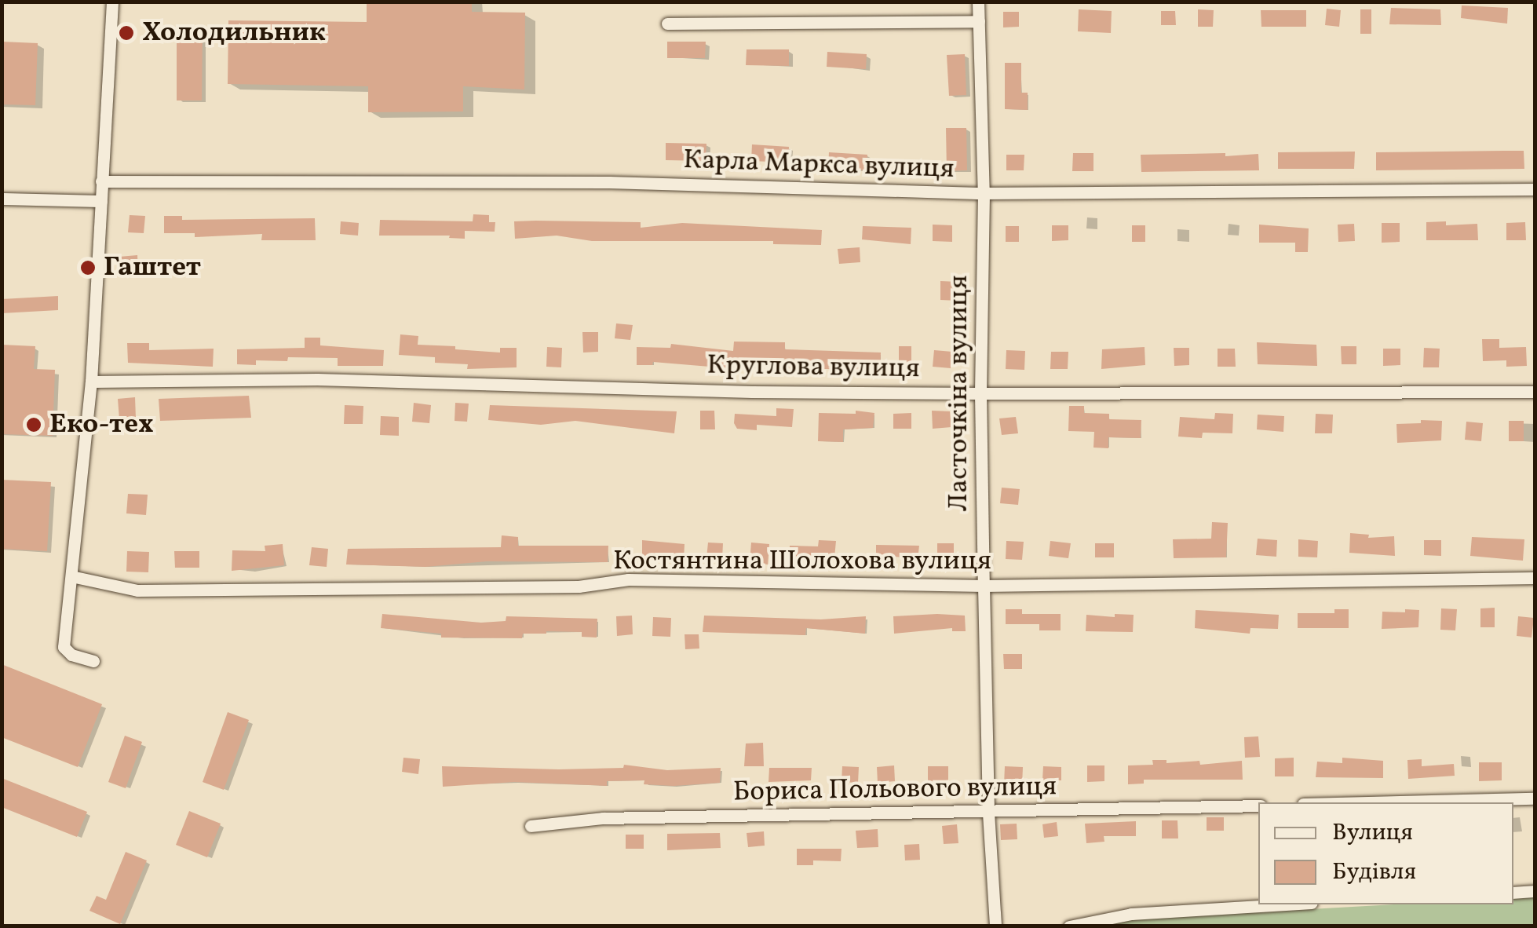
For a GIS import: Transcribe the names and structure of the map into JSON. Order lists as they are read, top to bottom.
{
  "streets": {
    "street": [
      "Карла Маркса вулиця",
      "Круглова вулиця",
      "Ласточкіна вулиця",
      "Костянтина Шолохова вулиця",
      "Бориса Польового вулиця"
    ]
  },
  "crossings": [
    ["Карла Маркса вулиця", "Ласточкіна вулиця"],
    ["Круглова вулиця", "Ласточкіна вулиця"],
    ["Ласточкіна вулиця", "Костянтина Шолохова вулиця"],
    ["Ласточкіна вулиця", "Бориса Польового вулиця"]
  ],
  "places": ["Холодильник", "Гаштет", "Еко-тех"],
  "legend": ["Вулиця", "Будівля"]
}
